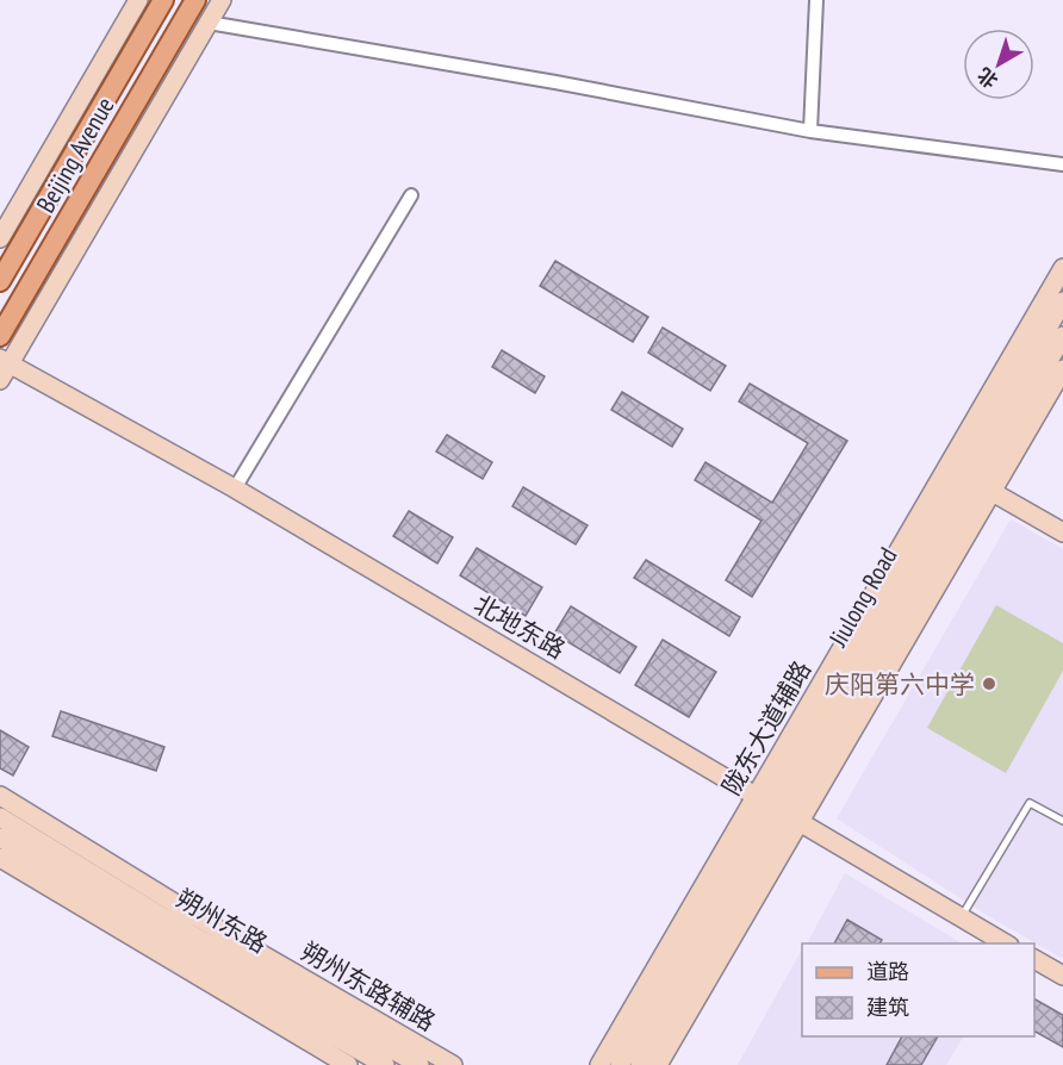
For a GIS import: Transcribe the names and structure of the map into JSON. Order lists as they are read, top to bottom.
{
  "streets": {
    "main road": ["Beijing Avenue"],
    "street": [
      "Jiulong Road",
      "北地东路",
      "陇东大道辅路",
      "朔州东路",
      "朔州东路辅路"
    ]
  },
  "crossings": [
    ["Jiulong Road", "北地东路"],
    ["Jiulong Road", "陇东大道辅路"],
    ["北地东路", "陇东大道辅路"]
  ],
  "places": ["庆阳第六中学"],
  "legend": ["道路", "建筑"],
  "north": "bottom left"
}
